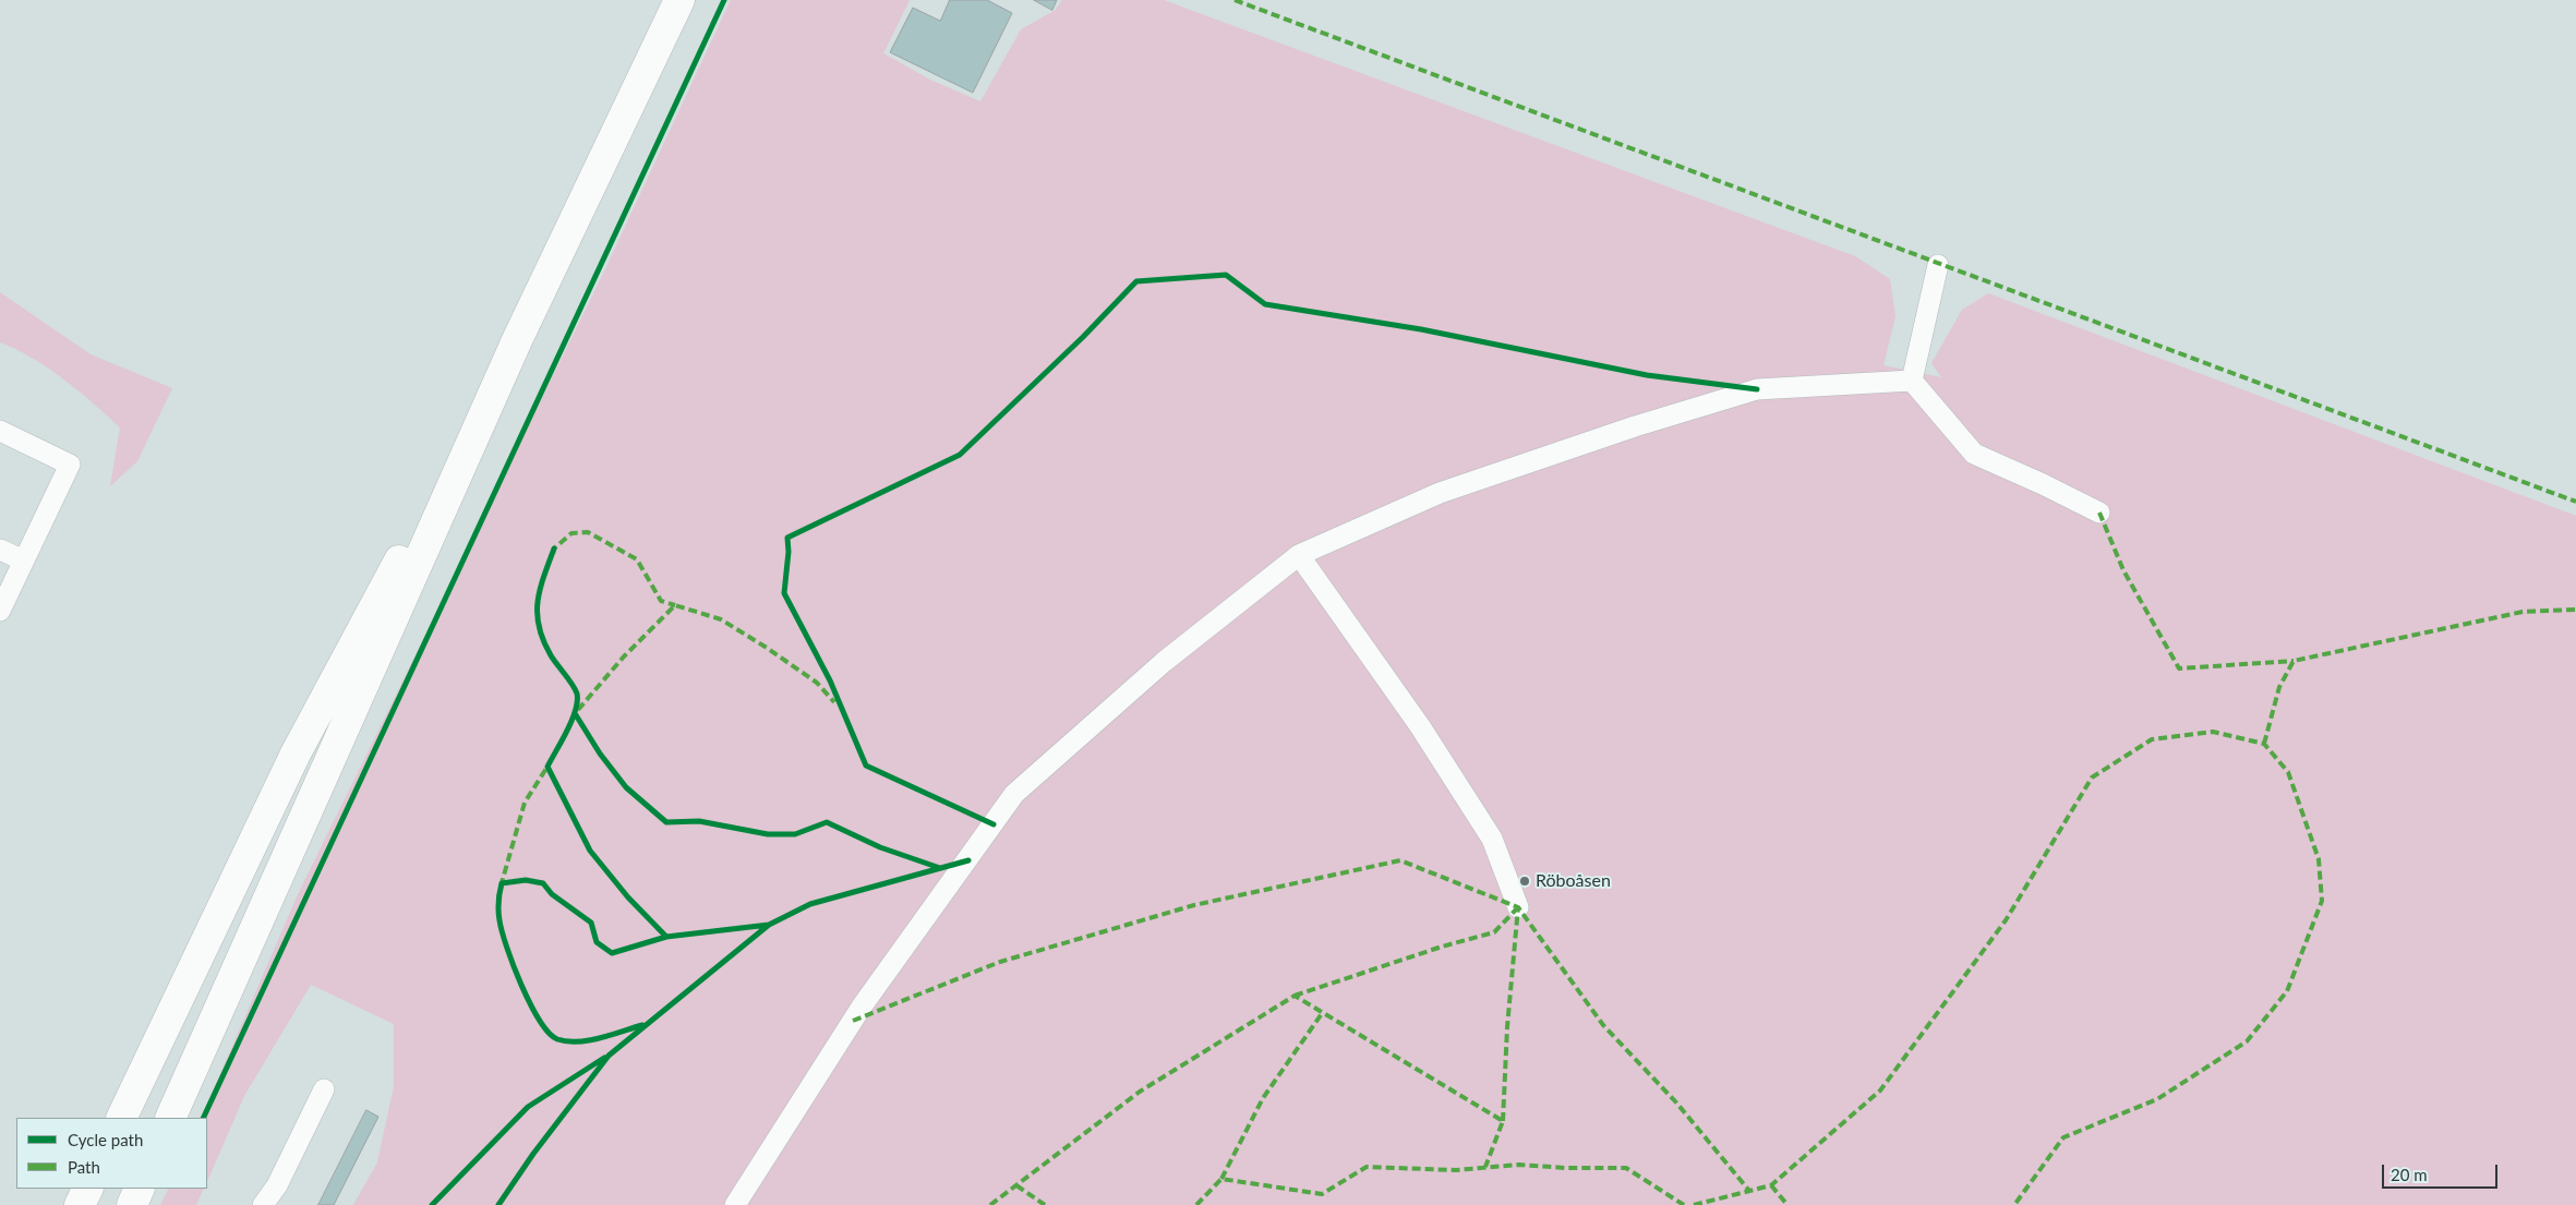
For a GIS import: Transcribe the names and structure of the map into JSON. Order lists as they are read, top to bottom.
{
  "places": ["Röboåsen"],
  "legend": ["Cycle path", "Path"],
  "scale_bar": "20 m"
}
